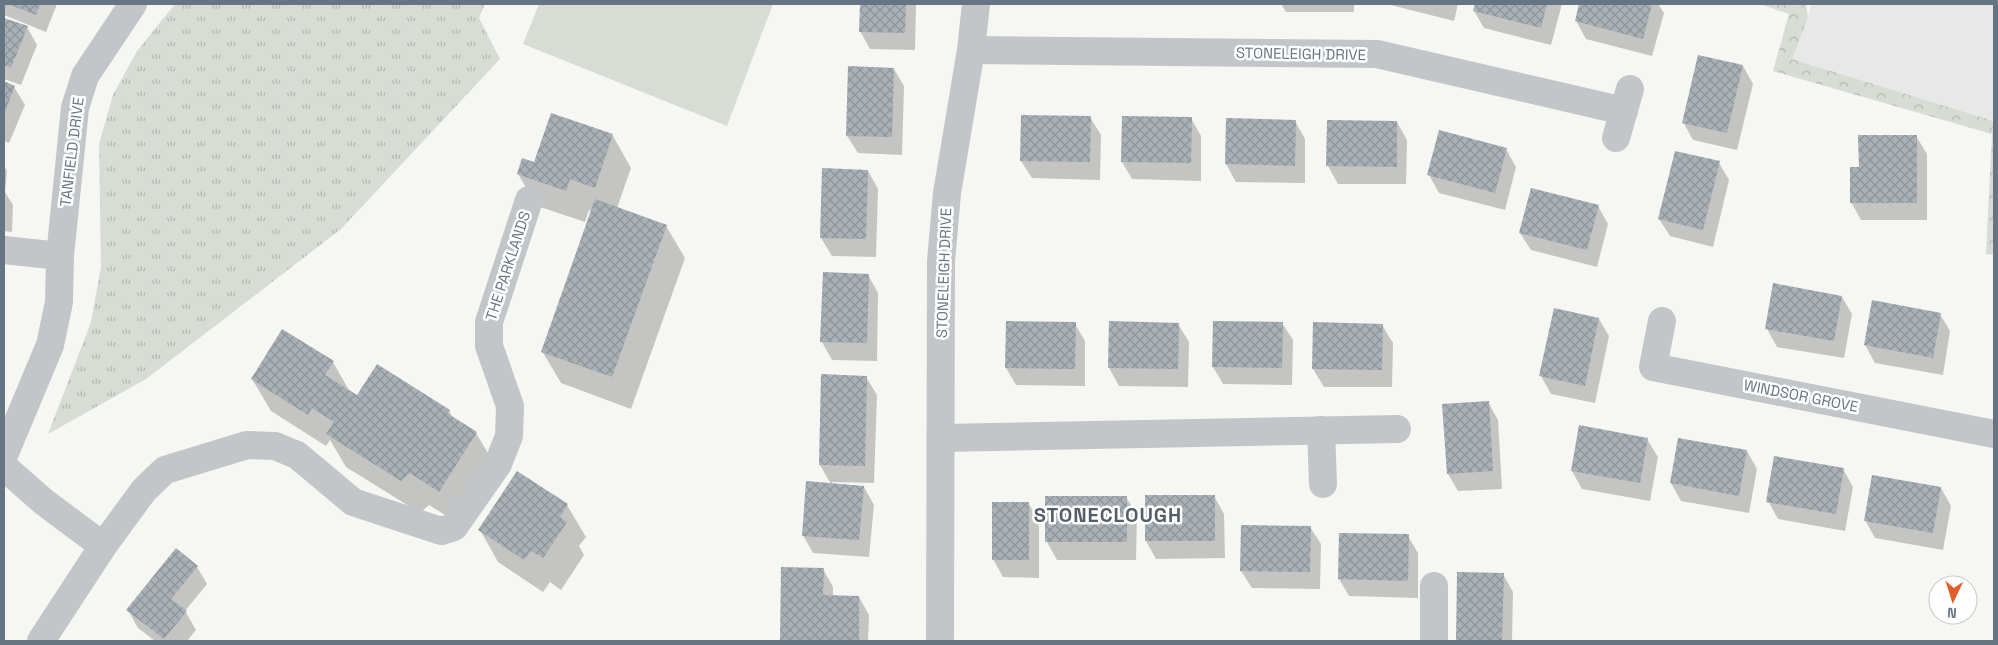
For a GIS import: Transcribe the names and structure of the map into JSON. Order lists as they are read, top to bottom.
{
  "streets": {
    "street": [
      "STONELEIGH DRIVE",
      "TANFIELD DRIVE",
      "THE PARKLANDS",
      "WINDSOR GROVE"
    ]
  },
  "districts": ["STONECLOUGH"],
  "north": "bottom"
}
